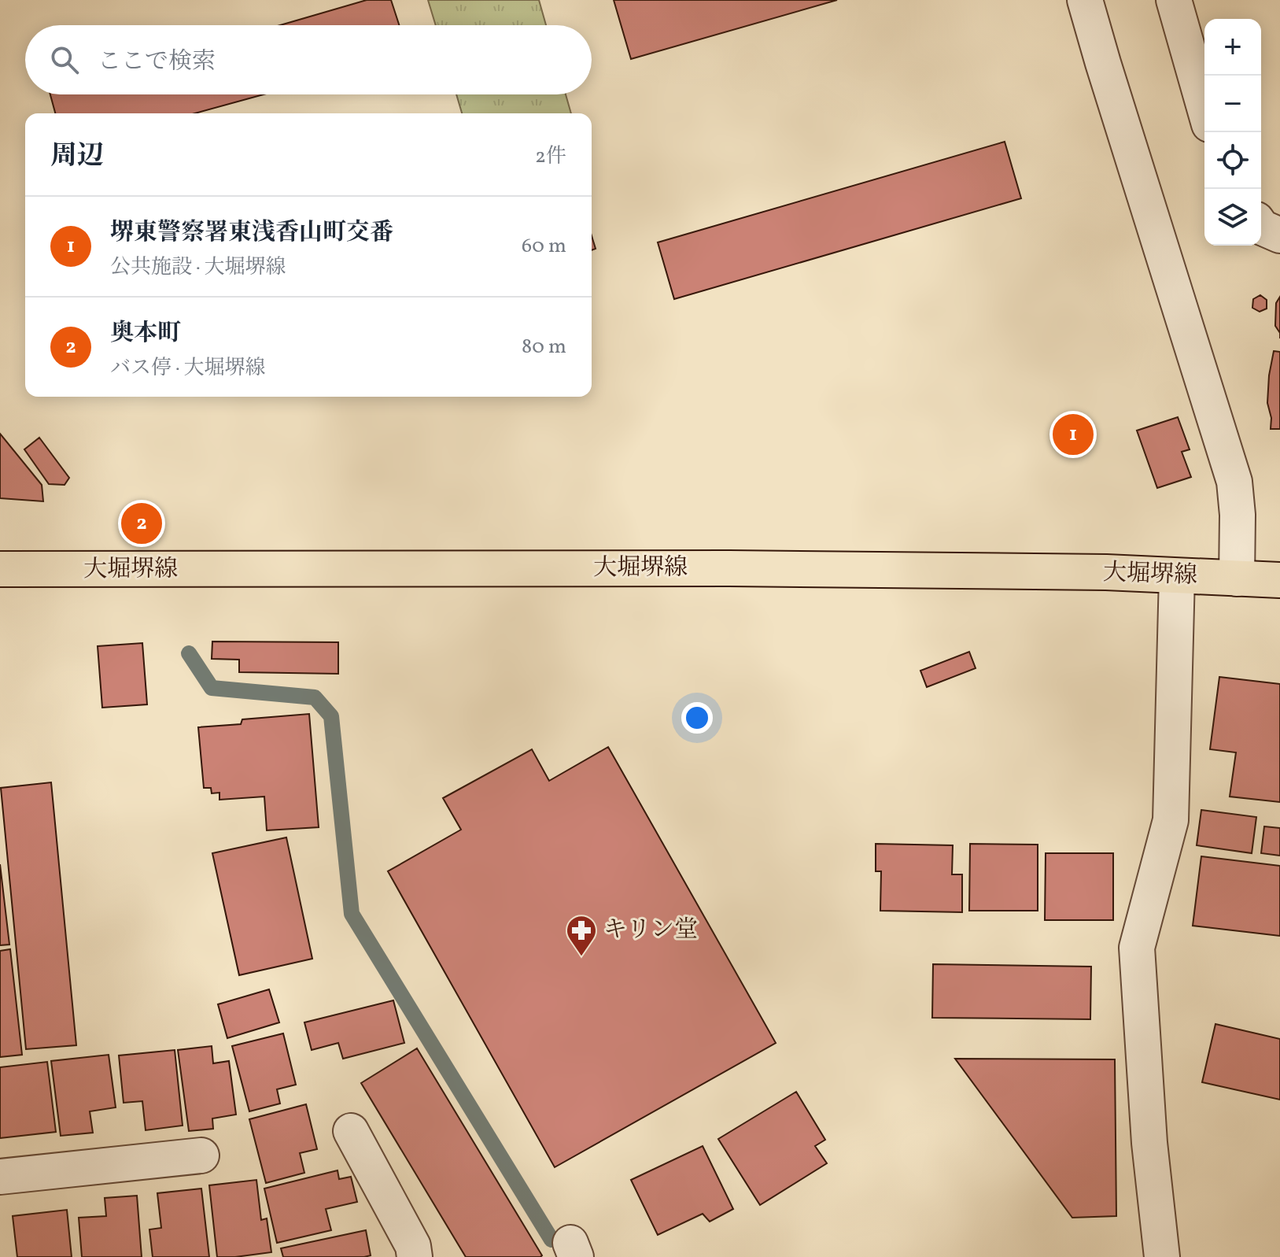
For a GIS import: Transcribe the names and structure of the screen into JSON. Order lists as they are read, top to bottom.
{
  "streets": {
    "main road": ["大堀堺線"]
  },
  "places": {
    "pharmacy": ["キリン堂"]
  },
  "page": {
    "map_buttons": ["+", "−"],
    "search": "ここで検索",
    "heading": ["周辺", "2件"],
    "list": [
      {
        "mark": "1",
        "name": "堺東警察署東浅香山町交番",
        "note": "公共施設 · 大堀堺線",
        "value": "60 m"
      },
      {
        "mark": "2",
        "name": "奥本町",
        "note": "バス停 · 大堀堺線",
        "value": "80 m"
      }
    ],
    "pins": ["1", "2"]
  }
}
